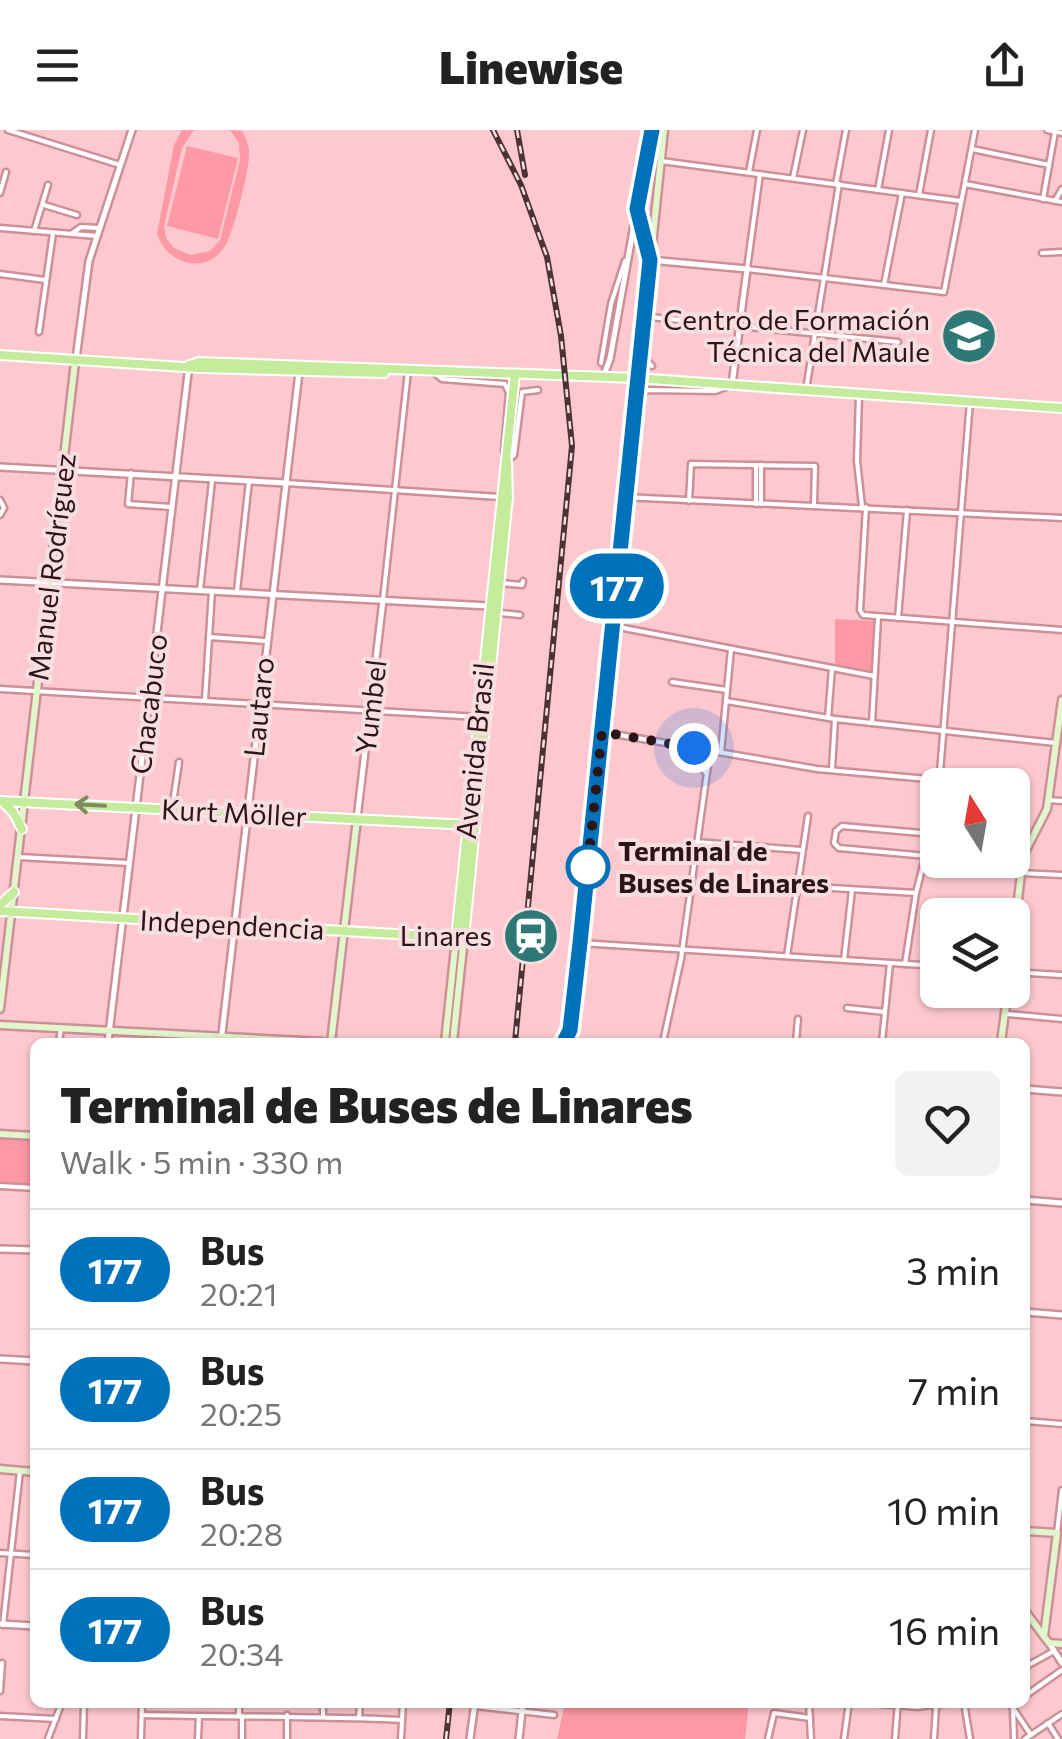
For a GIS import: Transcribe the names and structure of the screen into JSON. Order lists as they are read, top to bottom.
{
  "streets": {
    "main road": [
      "Manuel Rodríguez",
      "Yumbel",
      "Avenida Brasil",
      "Kurt Möller",
      "Independencia"
    ],
    "street": ["Chacabuco", "Lautaro"]
  },
  "crossings": [
    ["Manuel Rodríguez", "Kurt Möller"],
    ["Manuel Rodríguez", "Independencia"],
    ["Chacabuco", "Kurt Möller"],
    ["Chacabuco", "Independencia"],
    ["Lautaro", "Kurt Möller"],
    ["Lautaro", "Independencia"],
    ["Yumbel", "Kurt Möller"],
    ["Yumbel", "Independencia"],
    ["Avenida Brasil", "Kurt Möller"],
    ["Avenida Brasil", "Independencia"]
  ],
  "places": {
    "school or university": ["Centro de Formación Técnica del Maule"],
    "other": ["Terminal de Buses de Linares"],
    "station": ["Linares"]
  },
  "lines": ["bus line 177"],
  "north": "top",
  "page": {
    "header": "Linewise",
    "on_map": "177",
    "heading": ["Terminal de Buses de Linares", "Walk · 5 min · 330 m"],
    "list": [
      {
        "mark": "177",
        "name": "Bus",
        "note": "20:21",
        "value": "3 min"
      },
      {
        "mark": "177",
        "name": "Bus",
        "note": "20:25",
        "value": "7 min"
      },
      {
        "mark": "177",
        "name": "Bus",
        "note": "20:28",
        "value": "10 min"
      },
      {
        "mark": "177",
        "name": "Bus",
        "note": "20:34",
        "value": "16 min"
      }
    ]
  }
}
